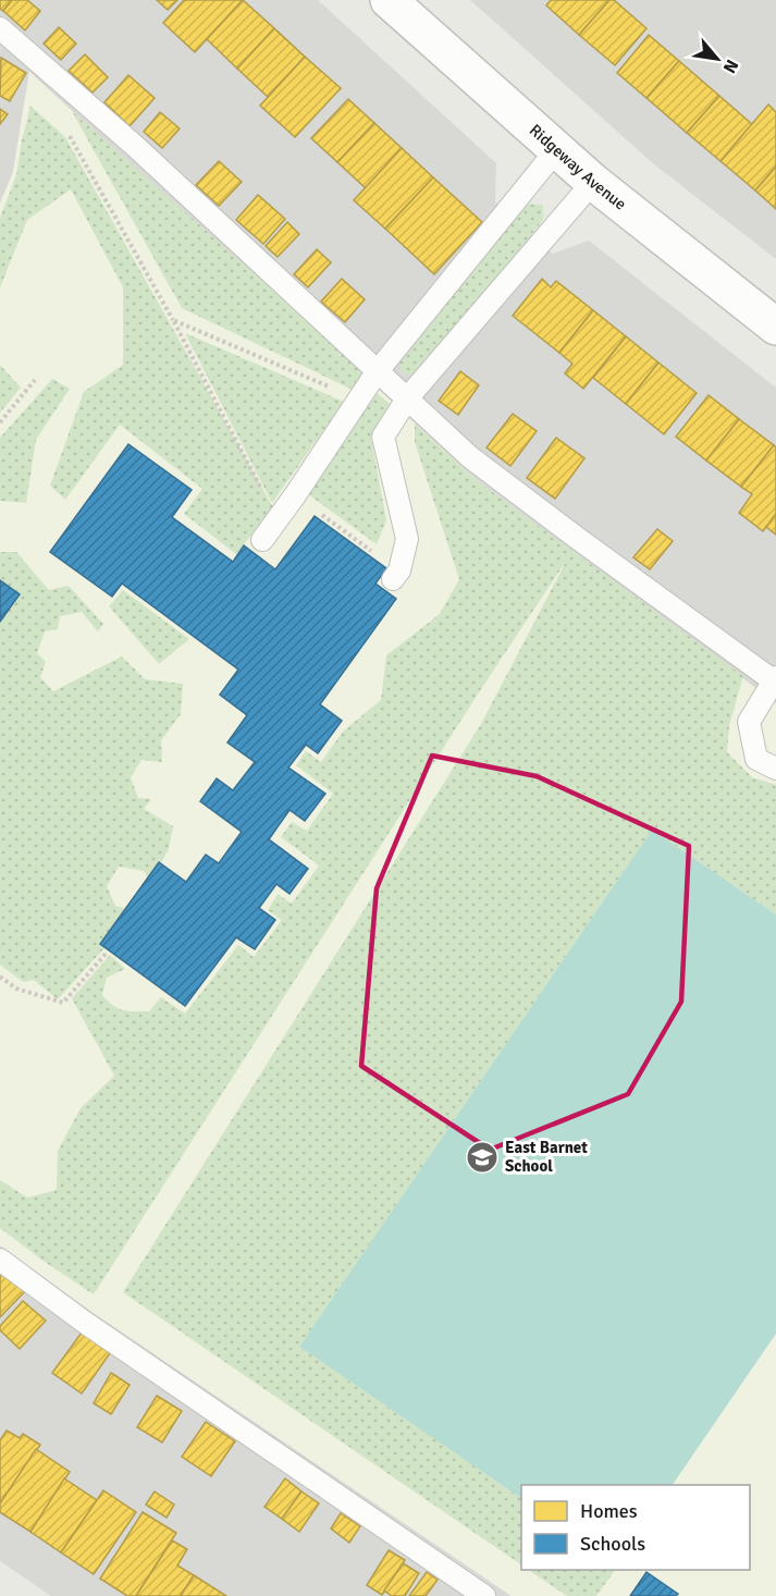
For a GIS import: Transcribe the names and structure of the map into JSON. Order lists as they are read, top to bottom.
{
  "streets": {
    "street": ["Ridgeway Avenue"]
  },
  "places": {
    "school or university": ["East Barnet School"]
  },
  "legend": ["Homes", "Schools"],
  "north": "bottom right"
}
